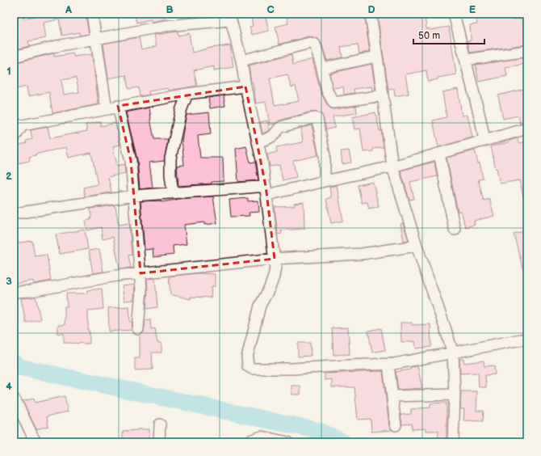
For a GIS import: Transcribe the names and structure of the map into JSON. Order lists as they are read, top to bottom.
{
  "scale_bar": "50 m",
  "grid": {
    "columns": [
      "A",
      "B",
      "C",
      "D",
      "E"
    ],
    "rows": [
      "1",
      "2",
      "3",
      "4"
    ]
  }
}
